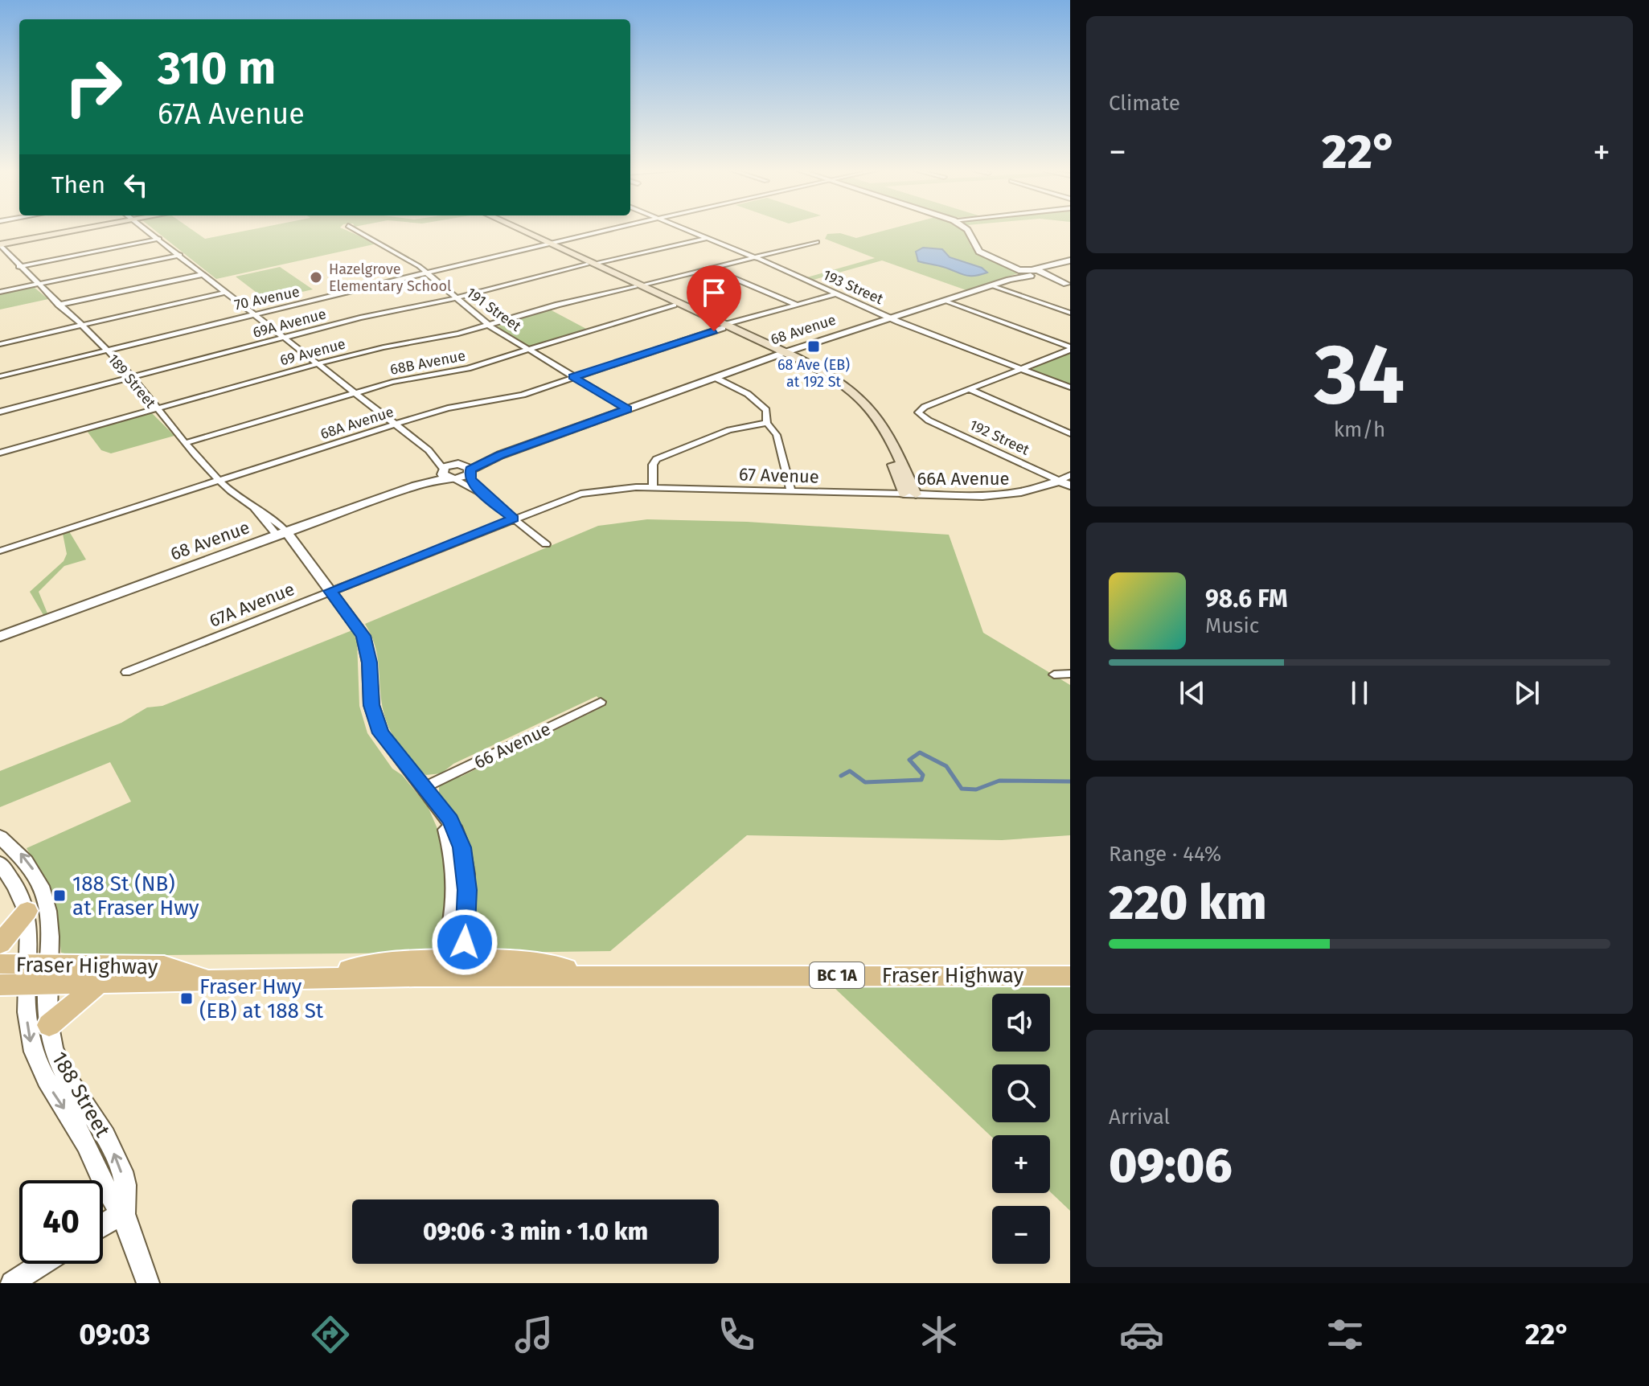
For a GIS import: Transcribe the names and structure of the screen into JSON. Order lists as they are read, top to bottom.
{
  "streets": {
    "main road": ["Fraser Highway", "BC 1A"],
    "street": [
      "193 Street",
      "70 Avenue",
      "191 Street",
      "69A Avenue",
      "68 Avenue",
      "69 Avenue",
      "68B Avenue",
      "189 Street",
      "68A Avenue",
      "192 Street",
      "67 Avenue",
      "66A Avenue",
      "67A Avenue",
      "66 Avenue",
      "188 Street"
    ]
  },
  "crossings": [
    ["193 Street", "69A Avenue"],
    ["193 Street", "68 Avenue"],
    ["193 Street", "69 Avenue"],
    ["193 Street", "68A Avenue"],
    ["70 Avenue", "191 Street"],
    ["70 Avenue", "189 Street"],
    ["191 Street", "69A Avenue"],
    ["191 Street", "68 Avenue"],
    ["191 Street", "69 Avenue"],
    ["191 Street", "68B Avenue"],
    ["191 Street", "68A Avenue"],
    ["69A Avenue", "189 Street"],
    ["68 Avenue", "189 Street"],
    ["69 Avenue", "189 Street"],
    ["68B Avenue", "189 Street"],
    ["189 Street", "68A Avenue"],
    ["189 Street", "67A Avenue"],
    ["189 Street", "66 Avenue"],
    ["189 Street", "Fraser Highway"],
    ["192 Street", "66A Avenue"],
    ["67 Avenue", "66A Avenue"],
    ["67 Avenue", "67A Avenue"],
    ["Fraser Highway", "188 Street"]
  ],
  "places": {
    "other": ["Hazelgrove Elementary School"],
    "transit": ["68 Ave (EB) at 192 St", "188 St (NB) at Fraser Hwy", "Fraser Hwy (EB) at 188 St"]
  },
  "page": {
    "tile": [
      "Climate",
      ["34", "km/h"],
      ["Range · 44%", "220 km"],
      ["Arrival", "09:06"]
    ],
    "turn": ["310 m", "67A Avenue"],
    "heat": ["−", "22°", "+"],
    "then": "Then",
    "song": ["98.6 FM", "Music"],
    "map_buttons": ["+", "−"],
    "limit": "40",
    "trip": "09:06 · 3 min · 1.0 km",
    "tabs": ["09:03", "22°"]
  }
}
